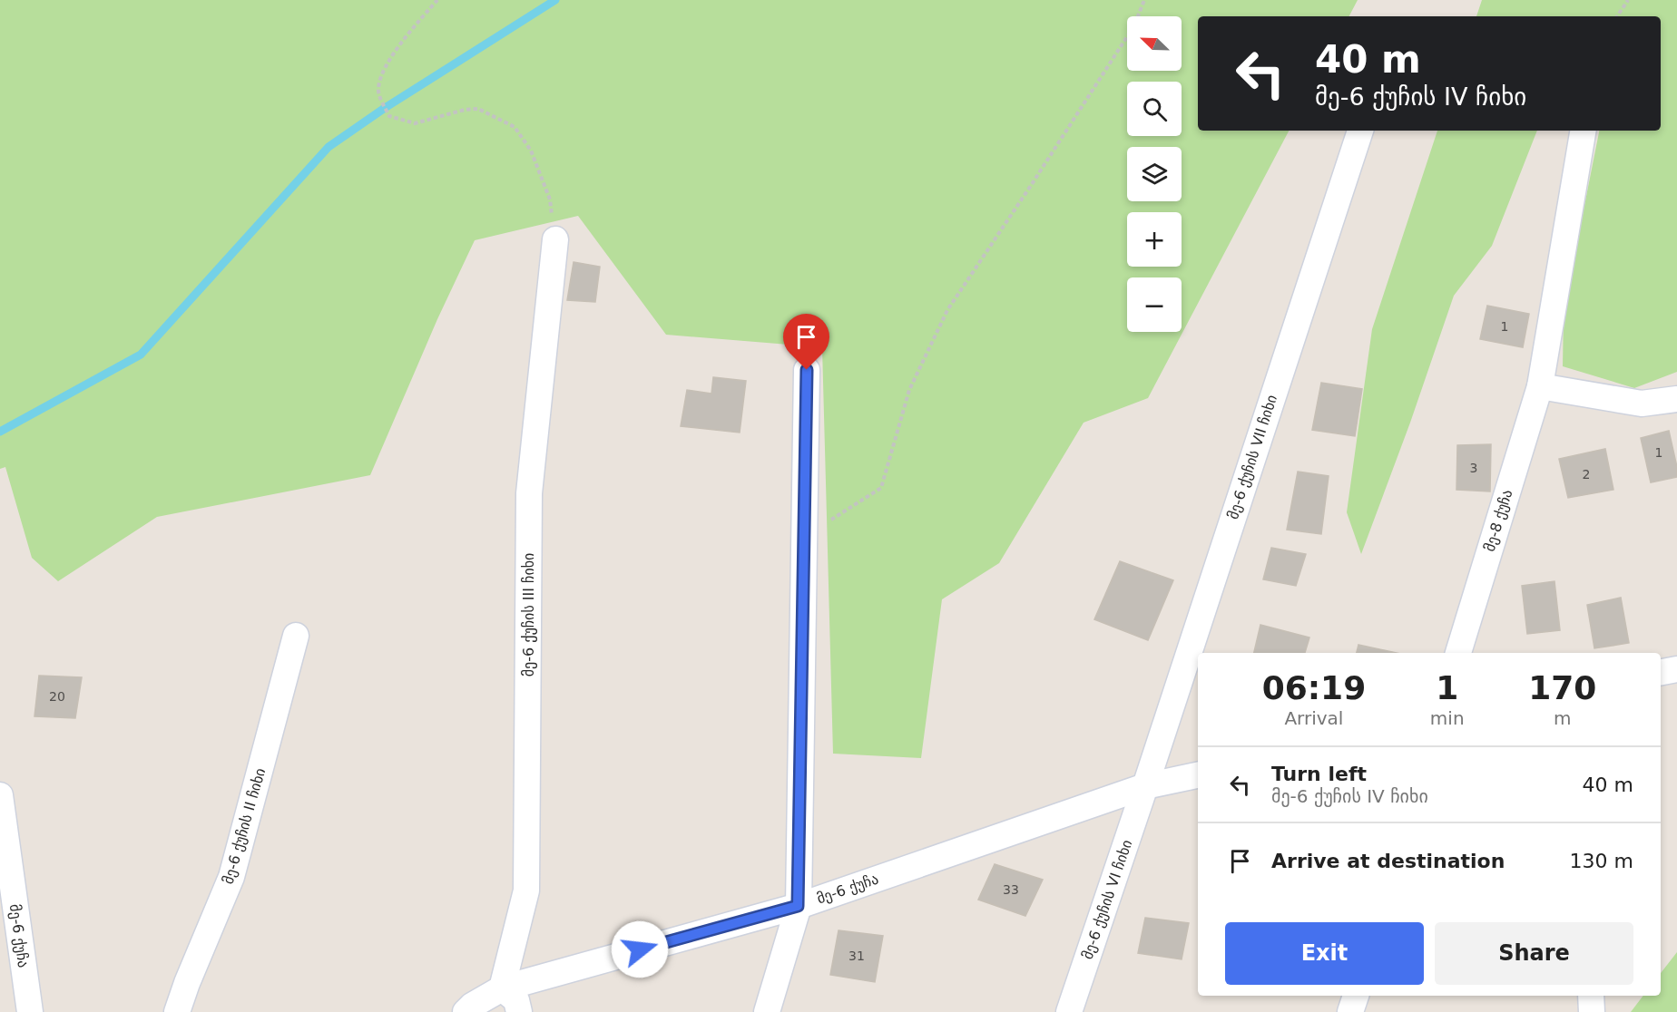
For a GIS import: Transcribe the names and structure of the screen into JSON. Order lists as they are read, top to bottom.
{
  "streets": {
    "street": [
      "მე-6 ქუჩის VII ჩიხი",
      "მე-8 ქუჩა",
      "მე-6 ქუჩის III ჩიხი",
      "მე-6 ქუჩის II ჩიხი",
      "მე-6 ქუჩა",
      "მე-6 ქუჩის VI ჩიხი"
    ]
  },
  "crossings": [
    ["მე-6 ქუჩის VII ჩიხი", "მე-6 ქუჩა"],
    ["მე-6 ქუჩის VII ჩიხი", "მე-6 ქუჩის VI ჩიხი"],
    ["მე-6 ქუჩის III ჩიხი", "მე-6 ქუჩა"],
    ["მე-6 ქუჩა", "მე-6 ქუჩის VI ჩიხი"]
  ],
  "house_numbers": [
    "1",
    "1",
    "3",
    "2",
    "20",
    "33",
    "31"
  ],
  "north": "top left",
  "page": {
    "map_buttons": ["+", "−"],
    "turn": ["40 m", "მე-6 ქუჩის IV ჩიხი"],
    "eta": [
      "06:19",
      "Arrival",
      "1",
      "min",
      "170",
      "m"
    ],
    "list": [
      {
        "name": "Turn left",
        "note": "მე-6 ქუჩის IV ჩიხი",
        "value": "40 m"
      },
      {
        "name": "Arrive at destination",
        "value": "130 m"
      }
    ],
    "buttons": ["Exit", "Share"]
  }
}
